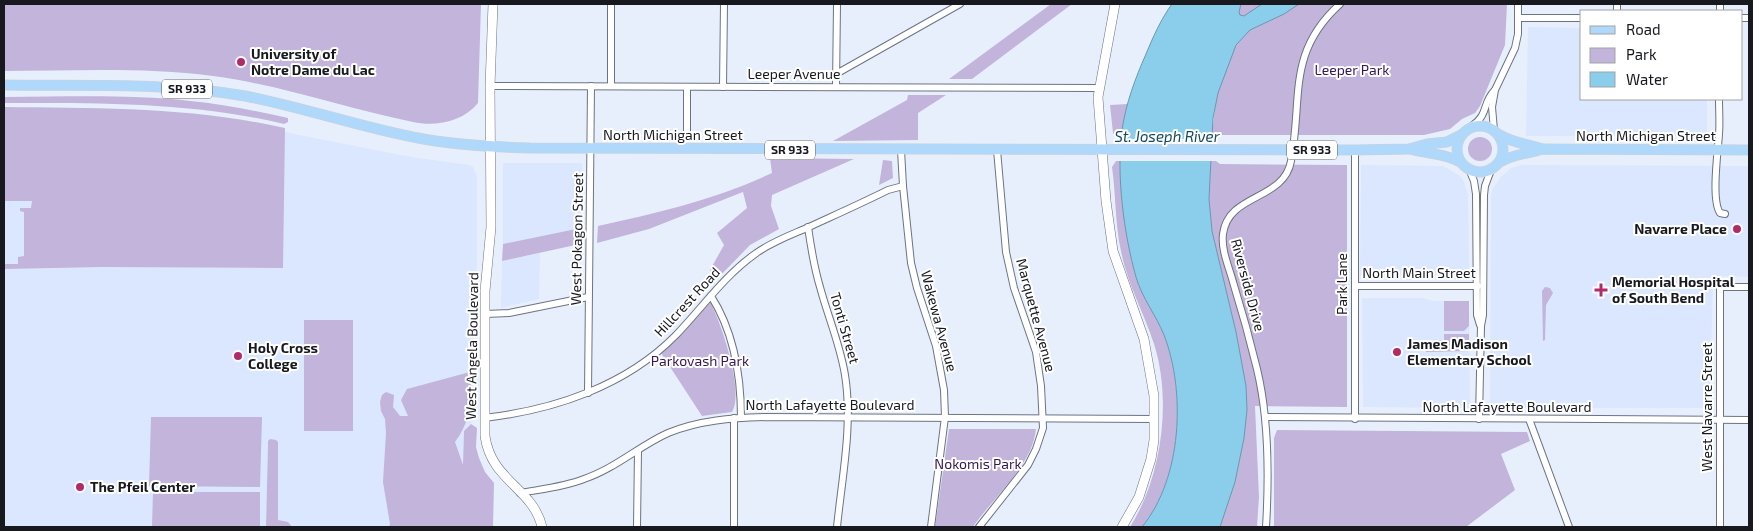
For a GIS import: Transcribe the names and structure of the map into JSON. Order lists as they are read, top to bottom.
{
  "streets": {
    "main road": ["SR 933", "North Michigan Street"],
    "street": [
      "Leeper Avenue",
      "West Pokagon Street",
      "North Main Street",
      "Park Lane",
      "Riverside Drive",
      "Hillcrest Road",
      "Marquette Avenue",
      "Wakewa Avenue",
      "Tonti Street",
      "West Angela Boulevard",
      "North Lafayette Boulevard",
      "West Navarre Street"
    ]
  },
  "crossings": [
    ["Leeper Avenue", "West Pokagon Street"],
    ["Leeper Avenue", "West Angela Boulevard"],
    ["SR 933", "North Michigan Street"],
    ["North Michigan Street", "West Pokagon Street"],
    ["North Michigan Street", "Park Lane"],
    ["North Michigan Street", "Riverside Drive"],
    ["North Michigan Street", "Marquette Avenue"],
    ["North Michigan Street", "Wakewa Avenue"],
    ["North Michigan Street", "West Angela Boulevard"],
    ["West Pokagon Street", "Hillcrest Road"],
    ["North Main Street", "Park Lane"],
    ["Park Lane", "North Lafayette Boulevard"],
    ["Riverside Drive", "North Lafayette Boulevard"],
    ["Hillcrest Road", "Wakewa Avenue"],
    ["Hillcrest Road", "Tonti Street"],
    ["Hillcrest Road", "West Angela Boulevard"],
    ["Marquette Avenue", "North Lafayette Boulevard"],
    ["Wakewa Avenue", "North Lafayette Boulevard"],
    ["Tonti Street", "North Lafayette Boulevard"],
    ["West Angela Boulevard", "North Lafayette Boulevard"],
    ["North Lafayette Boulevard", "West Navarre Street"]
  ],
  "water": ["St. Joseph River"],
  "parks": ["Leeper Park", "Parkovash Park", "Nokomis Park"],
  "places": {
    "other": [
      "University of Notre Dame du Lac",
      "Navarre Place",
      "James Madison Elementary School",
      "Holy Cross College",
      "The Pfeil Center"
    ],
    "health": ["Memorial Hospital of South Bend"]
  },
  "legend": ["Road", "Park", "Water"]
}
